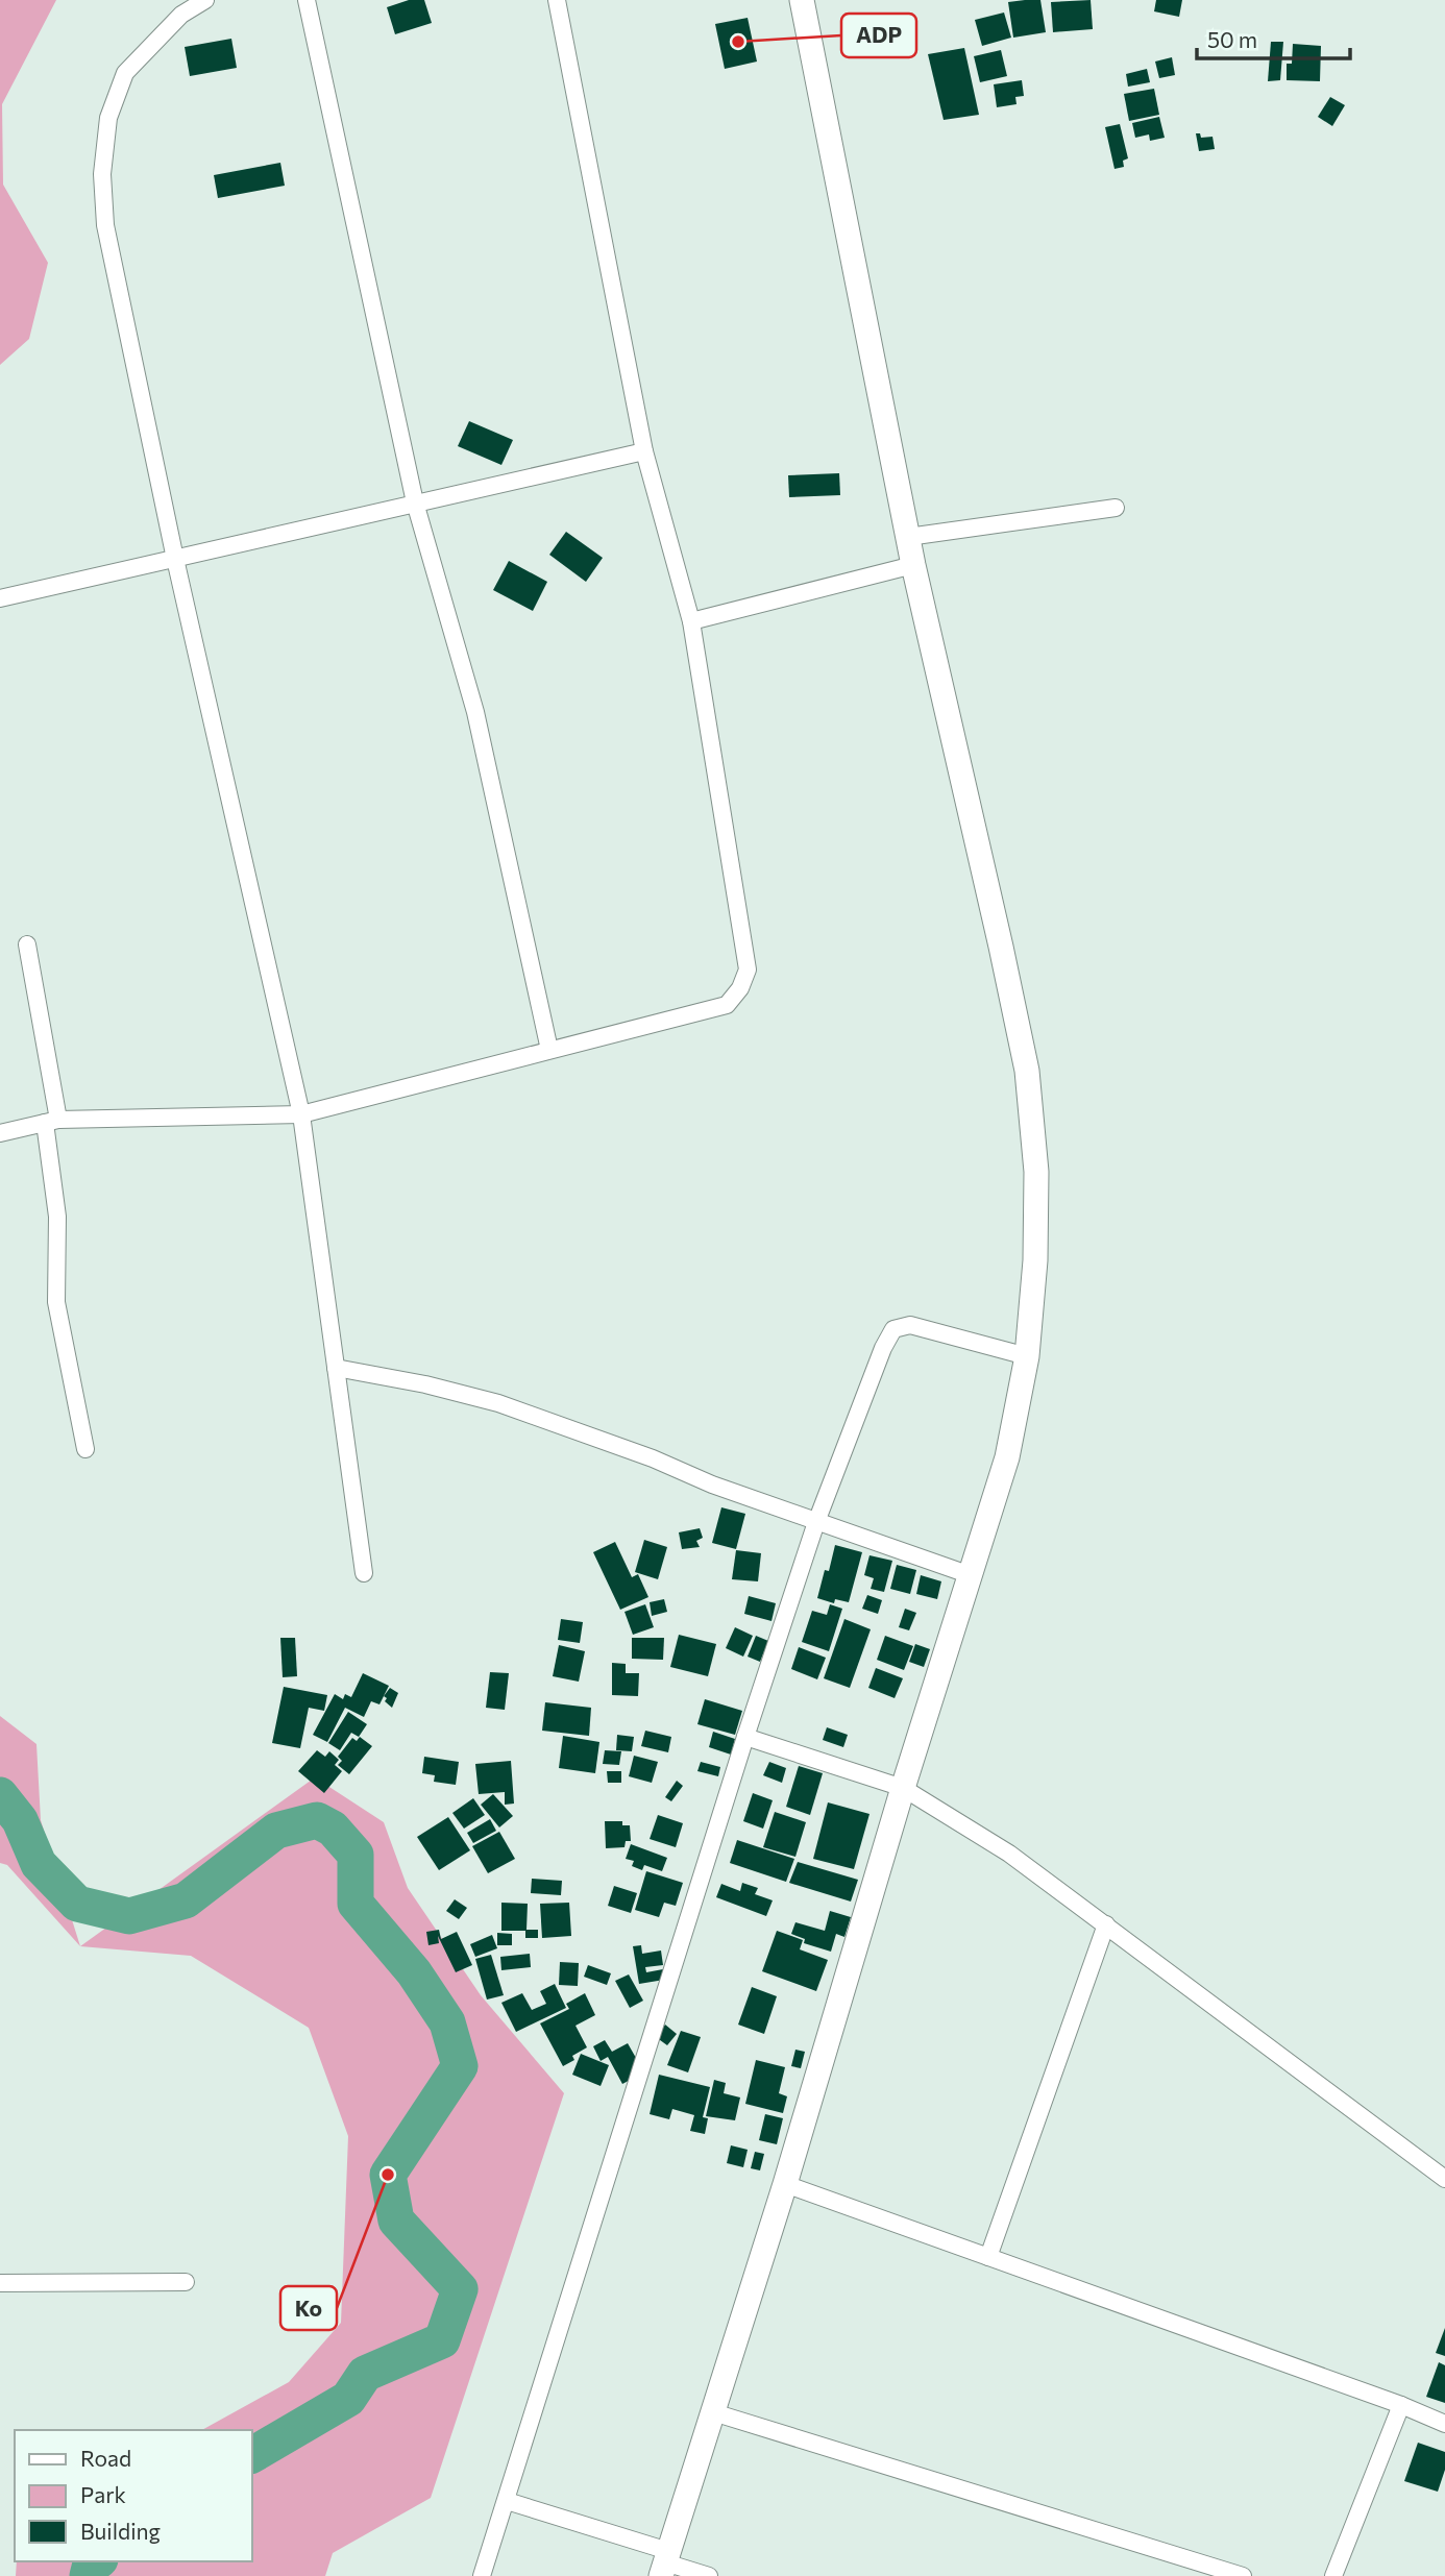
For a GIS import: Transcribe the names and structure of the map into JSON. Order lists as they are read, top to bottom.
{
  "places": ["ADP", "Ko"],
  "legend": ["Road", "Park", "Building"],
  "scale_bar": "50 m"
}
